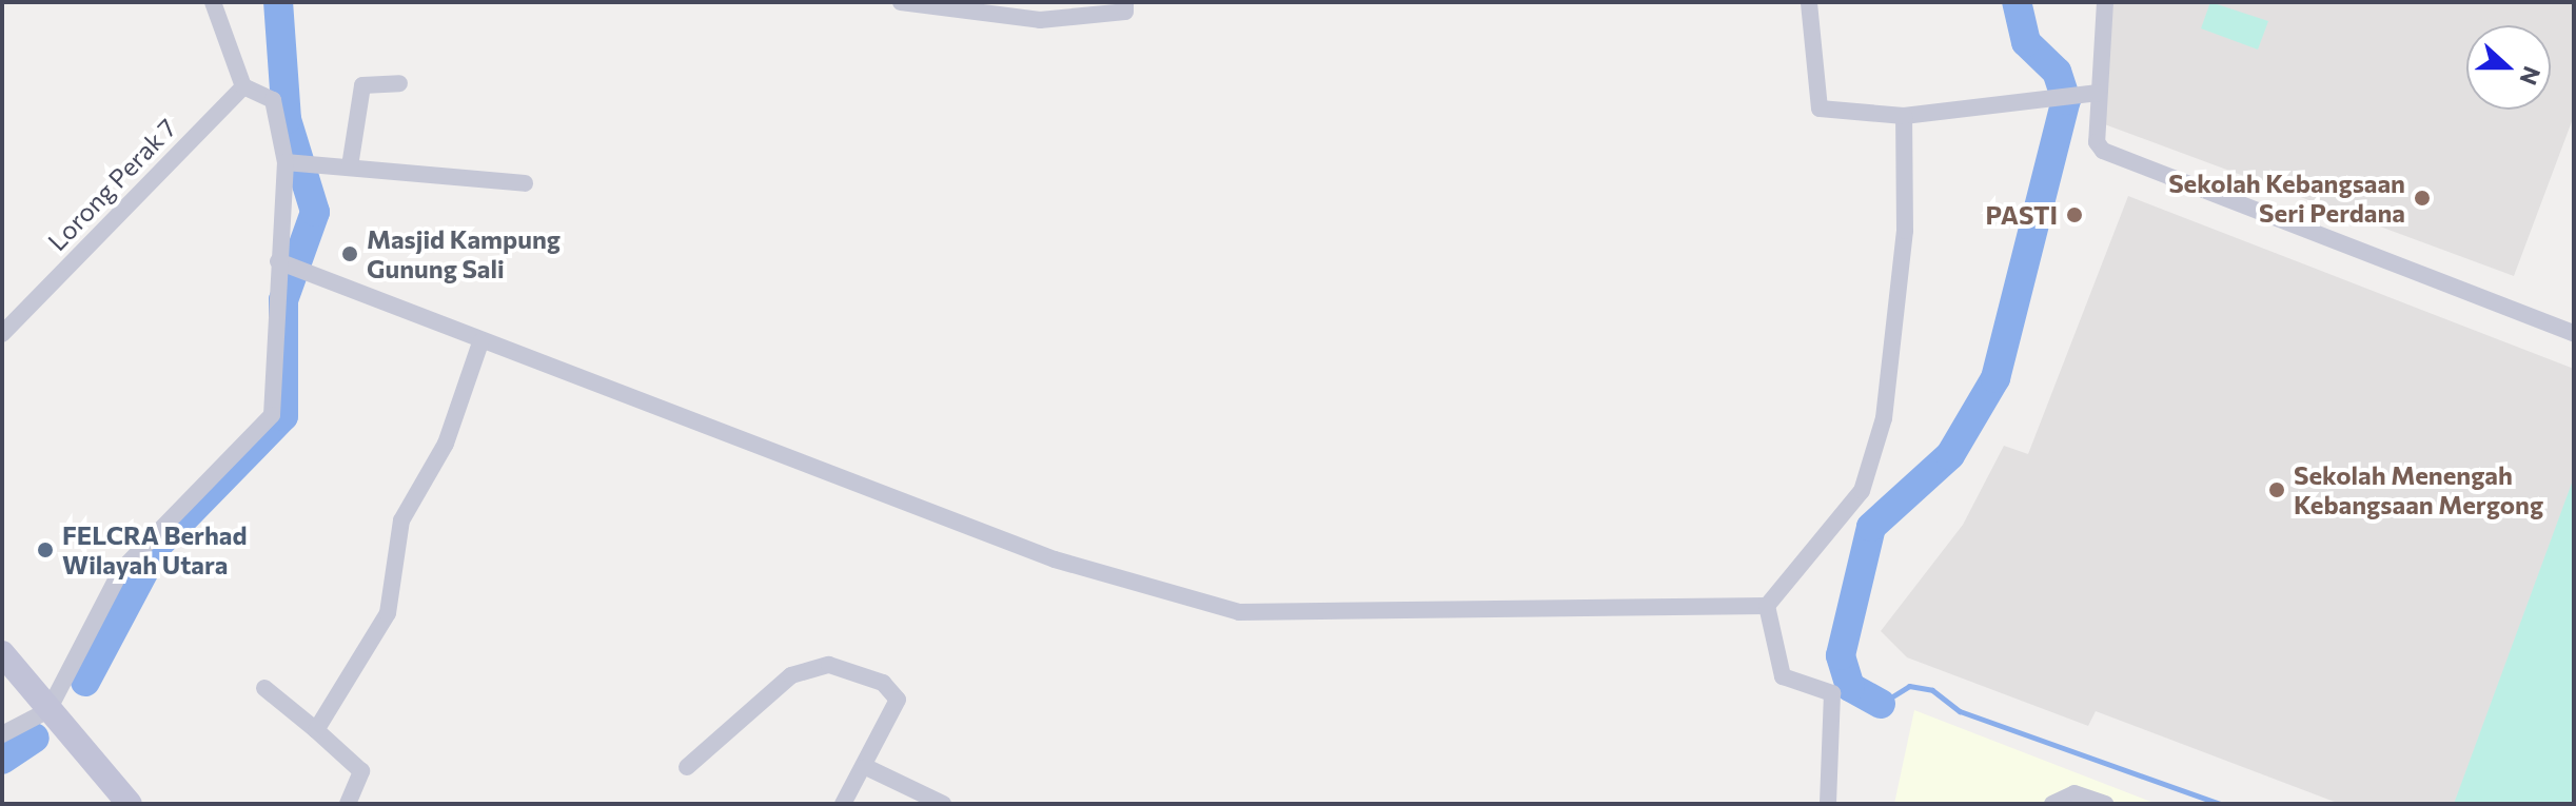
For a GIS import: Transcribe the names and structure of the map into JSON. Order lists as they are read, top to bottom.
{
  "streets": {
    "street": ["Lorong Perak 7"]
  },
  "places": [
    "Sekolah Kebangsaan Seri Perdana",
    "PASTI",
    "Masjid Kampung Gunung Sali",
    "Sekolah Menengah Kebangsaan Mergong",
    "FELCRA Berhad Wilayah Utara"
  ],
  "north": "right"
}
